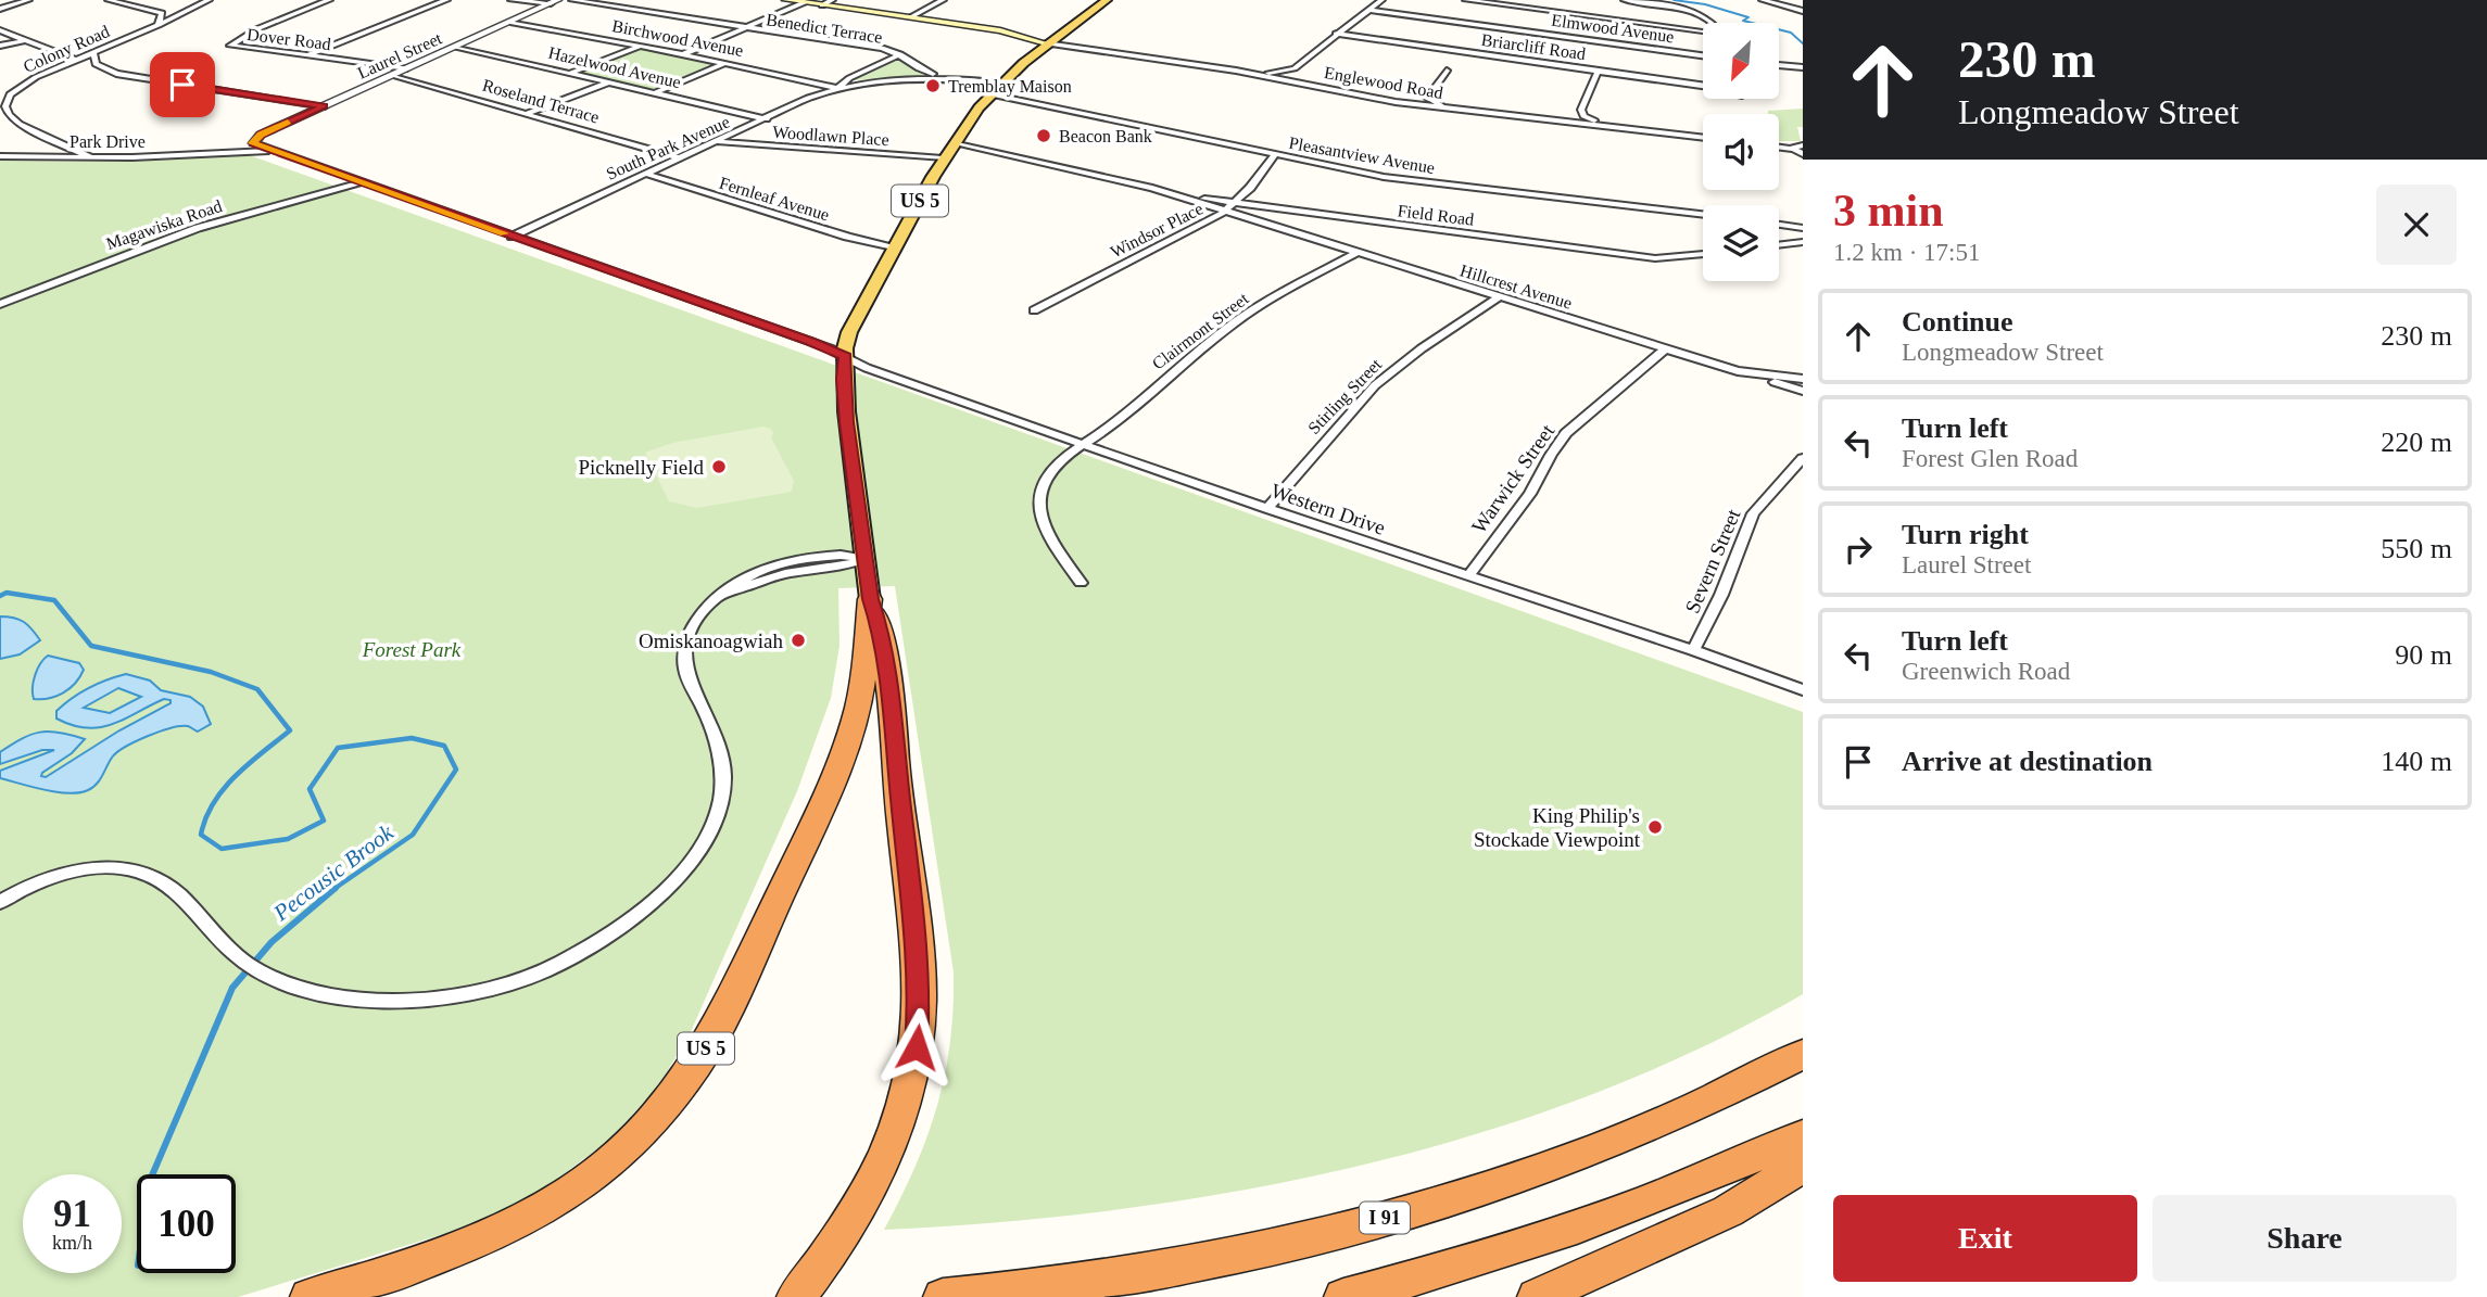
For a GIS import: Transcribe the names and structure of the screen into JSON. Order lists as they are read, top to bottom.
{
  "streets": {
    "highway": ["US 5", "I 91"],
    "street": [
      "Benedict Terrace",
      "Elmwood Avenue",
      "Birchwood Avenue",
      "Dover Road",
      "Briarcliff Road",
      "Colony Road",
      "Laurel Street",
      "Hazelwood Avenue",
      "Englewood Road",
      "Roseland Terrace",
      "Woodlawn Place",
      "Park Drive",
      "South Park Avenue",
      "Pleasantview Avenue",
      "Fernleaf Avenue",
      "Field Road",
      "Magawiska Road",
      "Windsor Place",
      "Hillcrest Avenue",
      "Clairmont Street",
      "Stirling Street",
      "Warwick Street",
      "Western Drive",
      "Severn Street"
    ]
  },
  "crossings": [
    ["Benedict Terrace", "South Park Avenue"],
    ["Birchwood Avenue", "Laurel Street"],
    ["Birchwood Avenue", "South Park Avenue"],
    ["Dover Road", "Laurel Street"],
    ["Colony Road", "Park Drive"],
    ["Laurel Street", "Hazelwood Avenue"],
    ["Laurel Street", "Roseland Terrace"],
    ["Laurel Street", "Park Drive"],
    ["Hazelwood Avenue", "South Park Avenue"],
    ["Englewood Road", "US 5"],
    ["Roseland Terrace", "South Park Avenue"],
    ["Woodlawn Place", "South Park Avenue"],
    ["Woodlawn Place", "US 5"],
    ["South Park Avenue", "Fernleaf Avenue"],
    ["South Park Avenue", "US 5"],
    ["Pleasantview Avenue", "US 5"],
    ["Pleasantview Avenue", "Windsor Place"],
    ["Fernleaf Avenue", "US 5"],
    ["US 5", "Field Road"],
    ["US 5", "Western Drive"],
    ["Field Road", "Windsor Place"],
    ["Field Road", "Hillcrest Avenue"],
    ["Windsor Place", "Hillcrest Avenue"],
    ["Hillcrest Avenue", "Clairmont Street"],
    ["Hillcrest Avenue", "Stirling Street"],
    ["Hillcrest Avenue", "Warwick Street"],
    ["Clairmont Street", "Western Drive"],
    ["Stirling Street", "Western Drive"],
    ["Warwick Street", "Western Drive"],
    ["Western Drive", "Severn Street"]
  ],
  "water": ["Pecousic Brook"],
  "parks": ["Forest Park"],
  "places": [
    "Tremblay Maison",
    "Beacon Bank",
    "Picknelly Field",
    "Omiskanoagwiah",
    "King Philip's Stockade Viewpoint"
  ],
  "north": "bottom left",
  "page": {
    "turn": ["230 m", "Longmeadow Street"],
    "heading": ["3 min", "1.2 km · 17:51"],
    "list": [
      {
        "name": "Continue",
        "note": "Longmeadow Street",
        "value": "230 m"
      },
      {
        "name": "Turn left",
        "note": "Forest Glen Road",
        "value": "220 m"
      },
      {
        "name": "Turn right",
        "note": "Laurel Street",
        "value": "550 m"
      },
      {
        "name": "Turn left",
        "note": "Greenwich Road",
        "value": "90 m"
      },
      {
        "name": "Arrive at destination",
        "value": "140 m"
      }
    ],
    "speed": "91 km/h",
    "limit": "100",
    "buttons": ["Exit", "Share"]
  }
}
